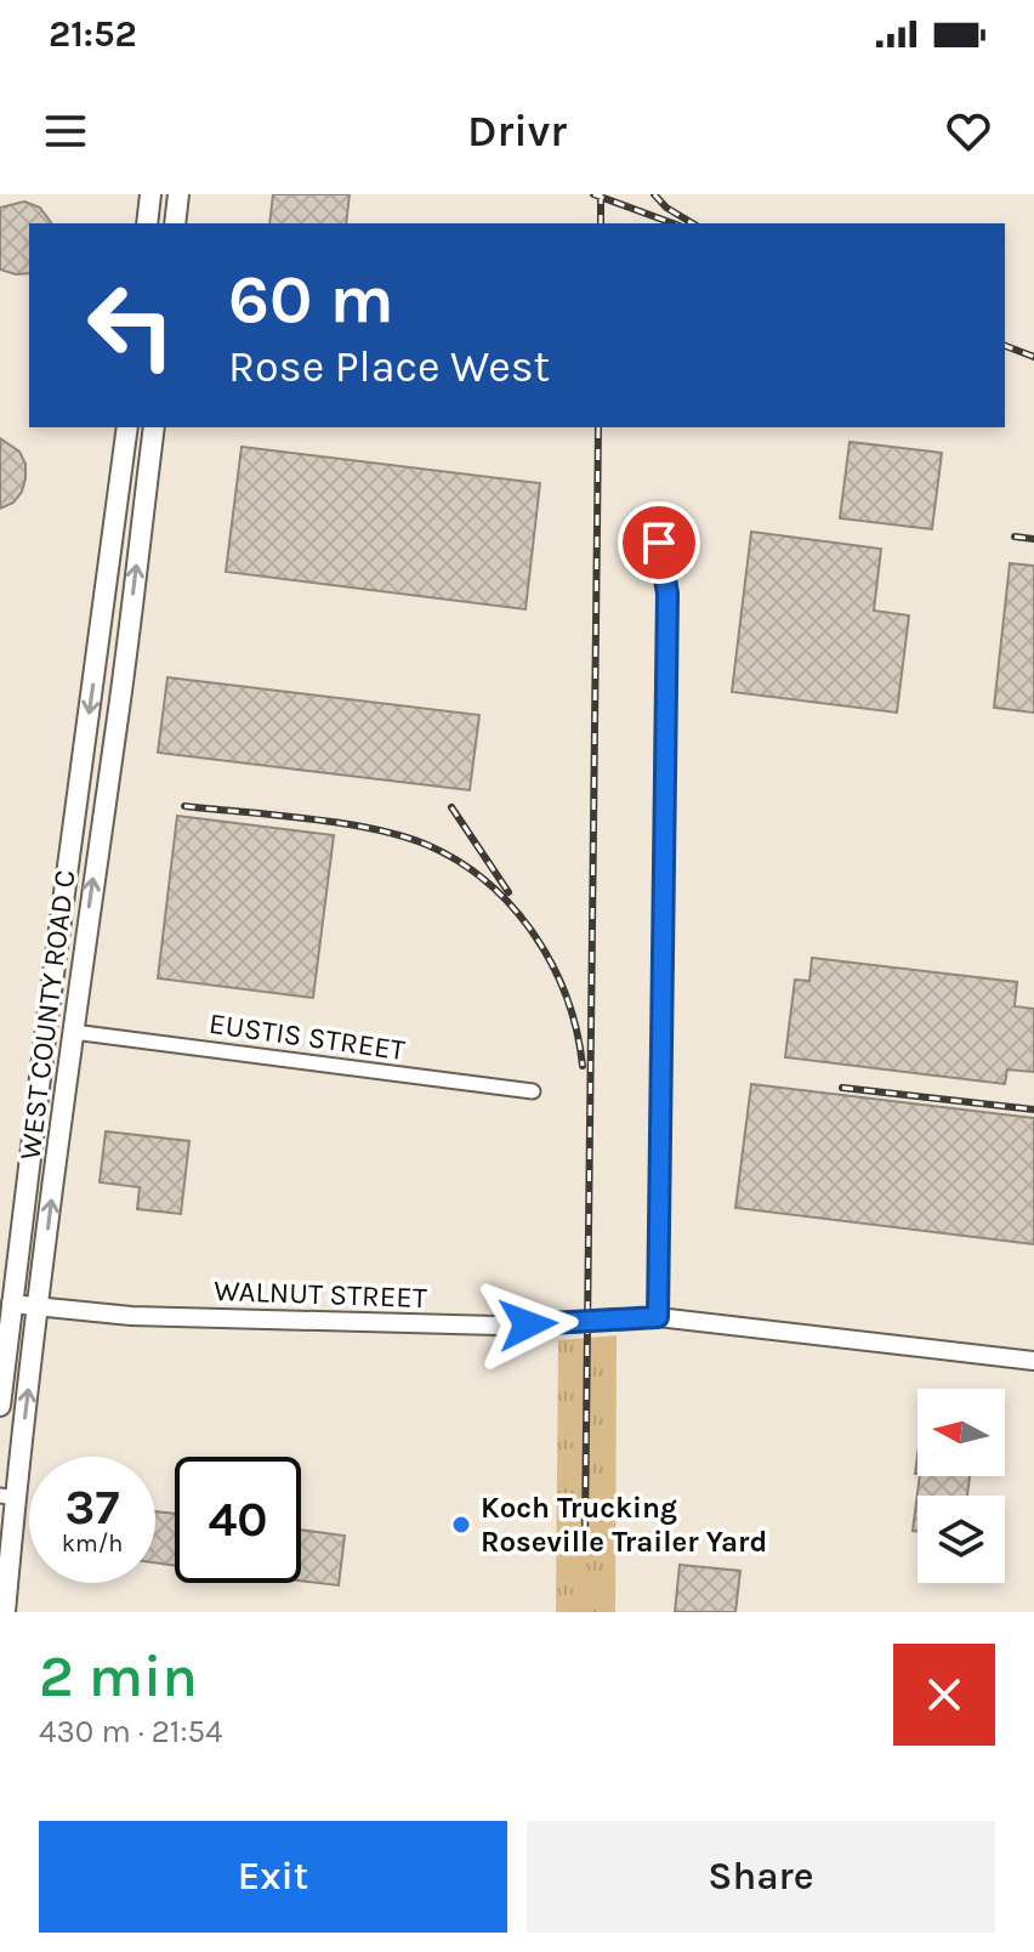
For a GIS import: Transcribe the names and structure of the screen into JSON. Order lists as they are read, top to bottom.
{
  "streets": {
    "main road": ["WEST COUNTY ROAD C"],
    "street": ["EUSTIS STREET", "WALNUT STREET"]
  },
  "crossings": [
    ["WEST COUNTY ROAD C", "EUSTIS STREET"],
    ["WEST COUNTY ROAD C", "WALNUT STREET"]
  ],
  "places": ["Koch Trucking Roseville Trailer Yard"],
  "north": "left",
  "page": {
    "status": "21:52",
    "header": "Drivr",
    "turn": ["60 m", "Rose Place West"],
    "speed": "37 km/h",
    "limit": "40",
    "heading": ["2 min", "430 m · 21:54"],
    "buttons": ["Exit", "Share"]
  }
}
